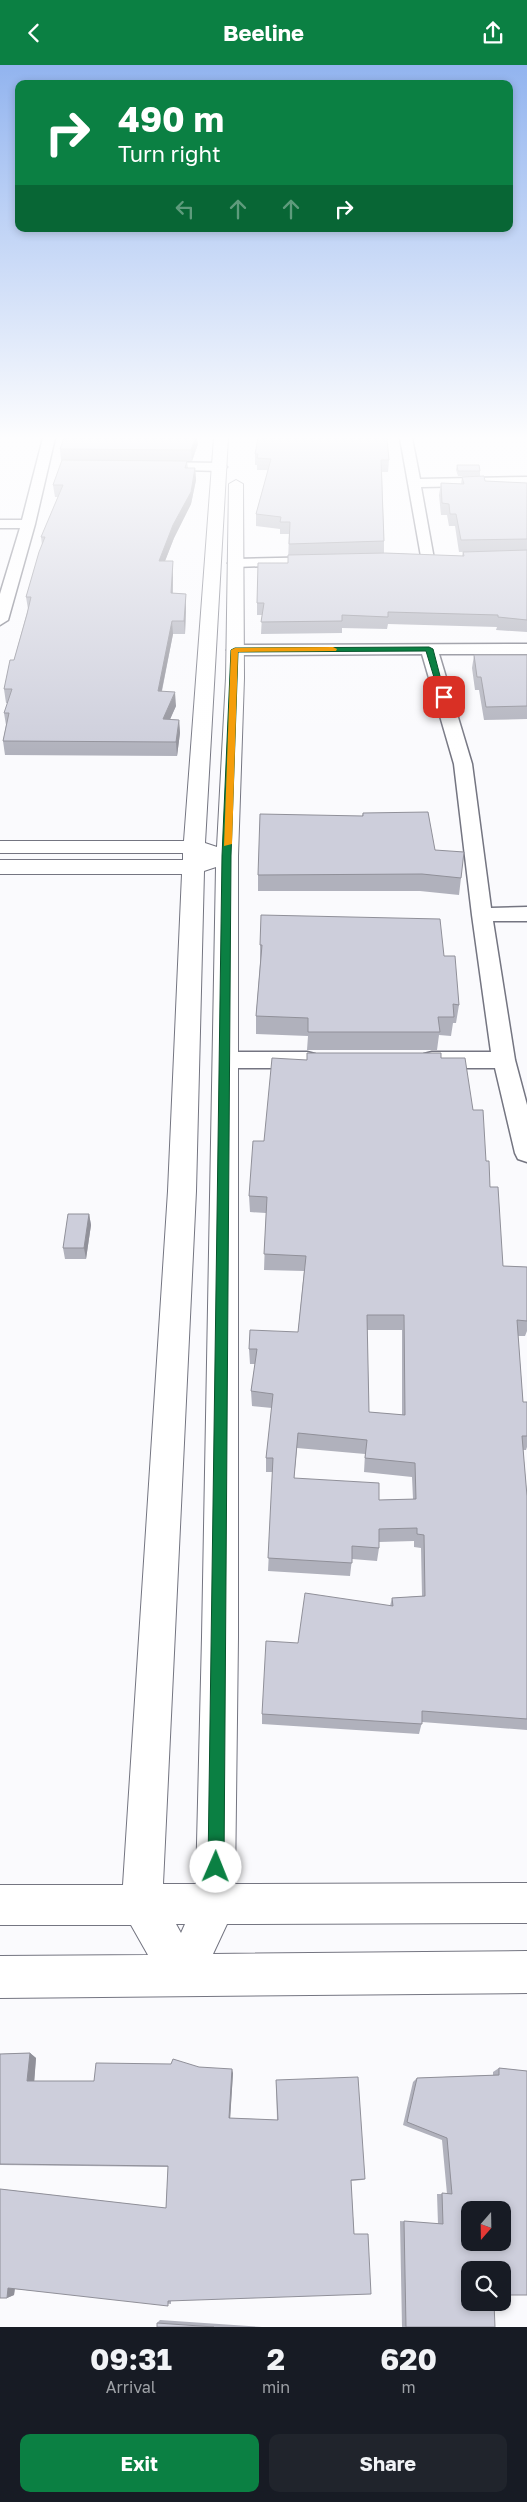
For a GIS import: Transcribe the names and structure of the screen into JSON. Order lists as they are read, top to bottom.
{
  "north": "bottom",
  "page": {
    "header": "Beeline",
    "turn": ["490 m", "Turn right"],
    "eta": [
      "09:31",
      "Arrival",
      "2",
      "min",
      "620",
      "m"
    ],
    "buttons": ["Exit", "Share"]
  }
}
